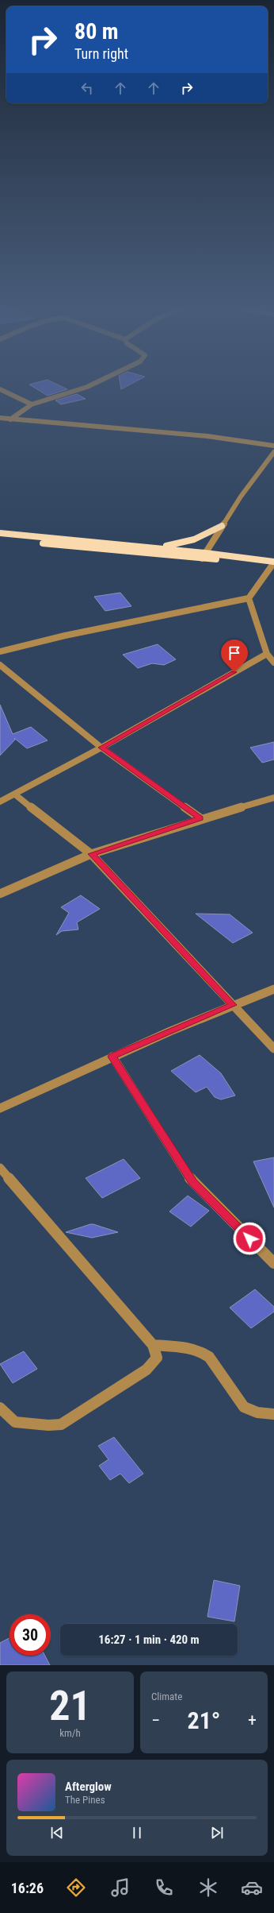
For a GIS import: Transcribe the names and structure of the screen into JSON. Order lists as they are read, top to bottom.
{
  "page": {
    "turn": ["80 m", "Turn right"],
    "limit": "30",
    "trip": "16:27 · 1 min · 420 m",
    "tile": [
      ["21", "km/h"],
      "Climate"
    ],
    "heat": ["−", "21°", "+"],
    "song": ["Afterglow", "The Pines"],
    "tabs": "16:26"
  }
}
